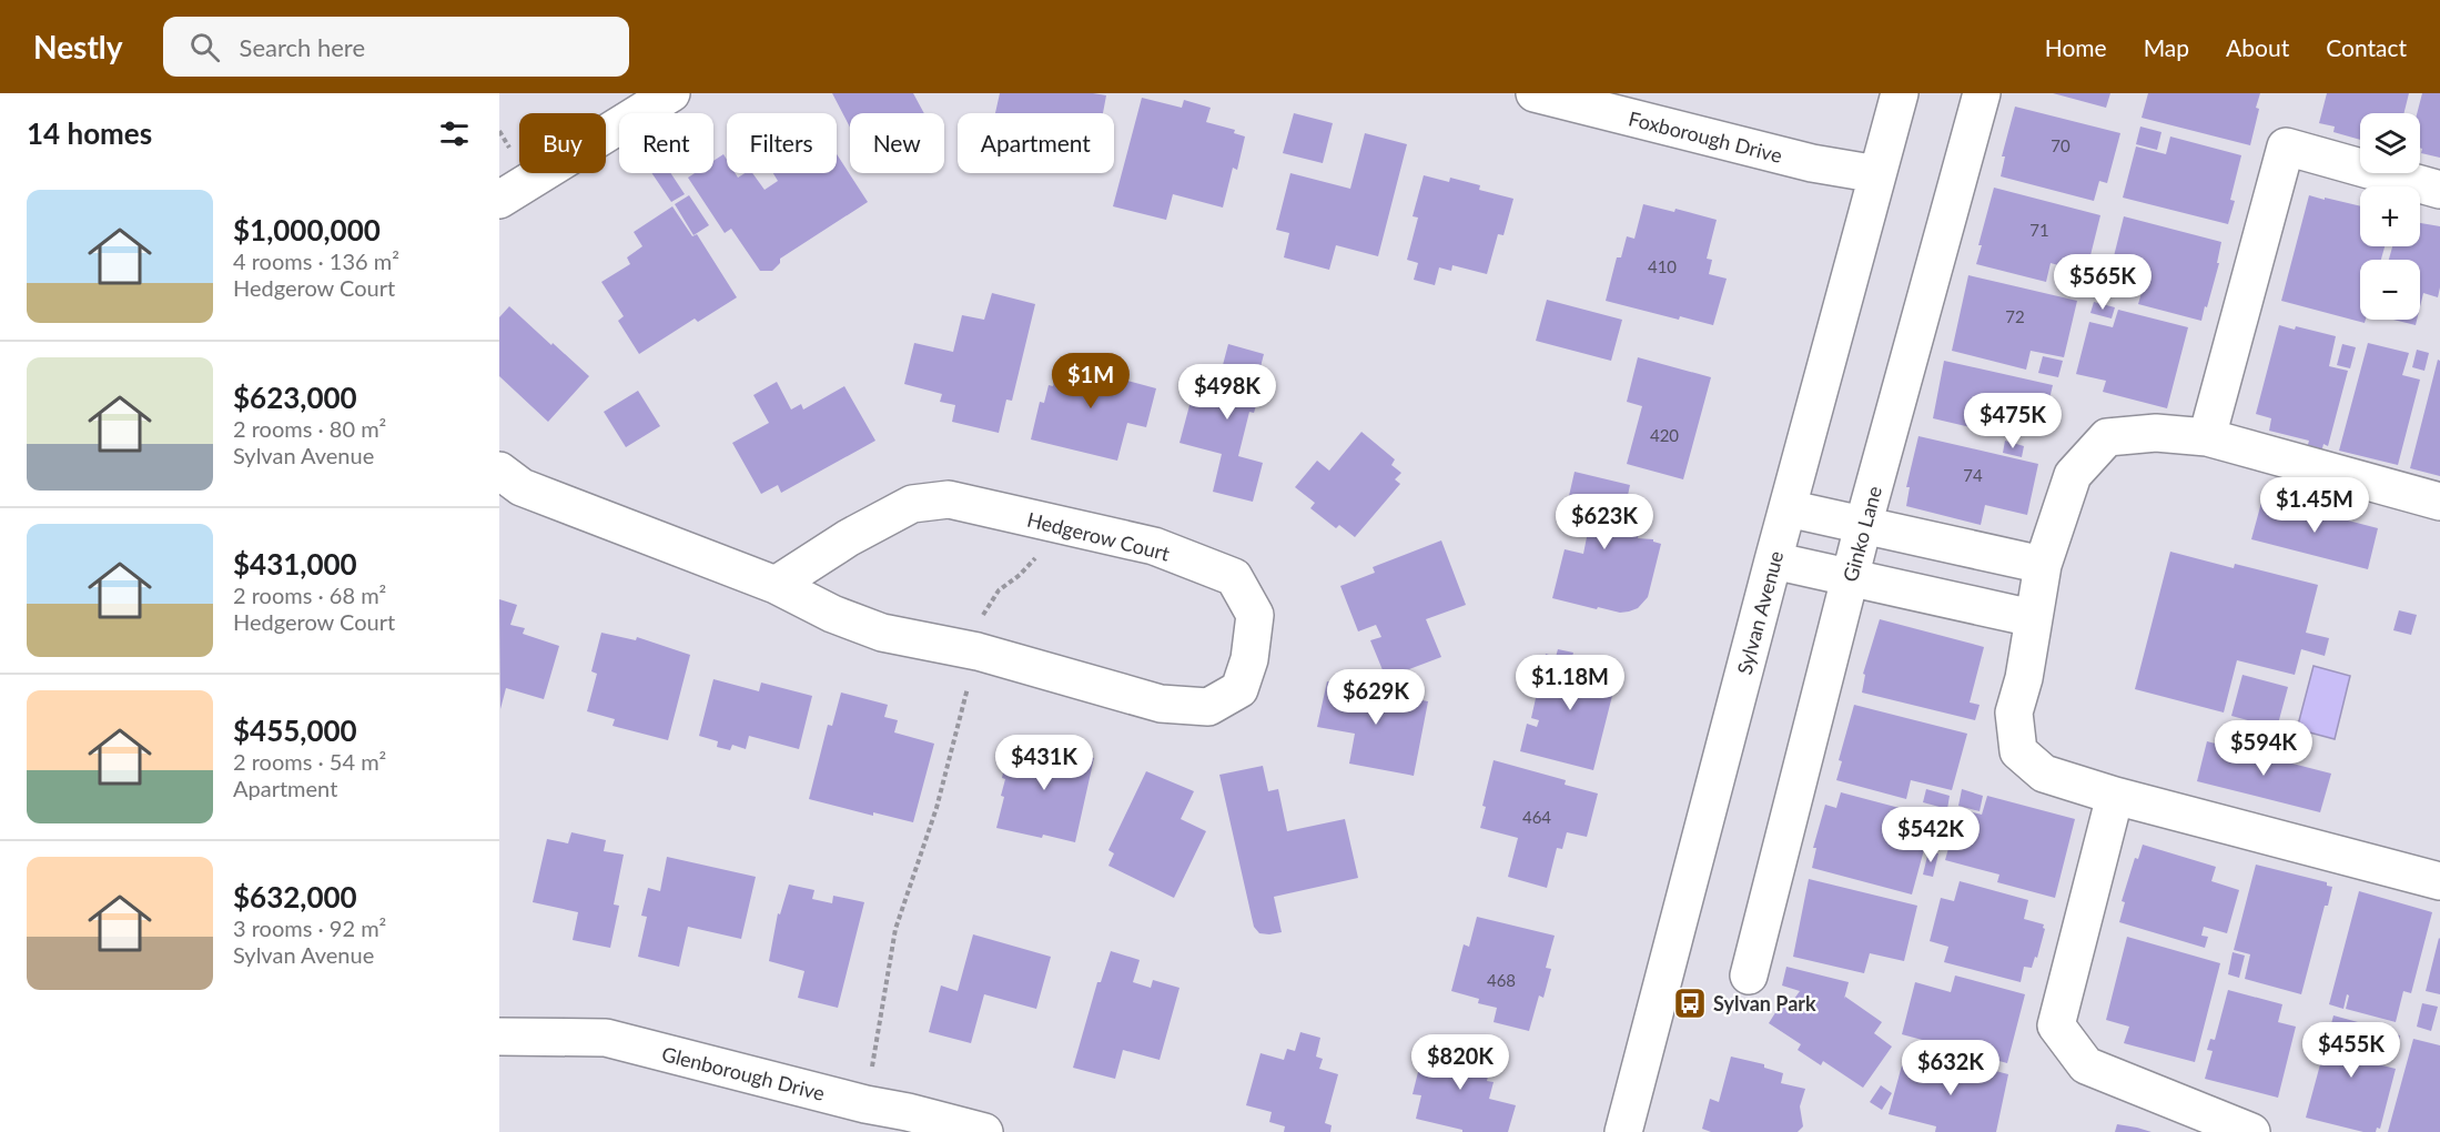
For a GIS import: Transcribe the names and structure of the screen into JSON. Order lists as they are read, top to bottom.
{
  "streets": {
    "street": [
      "Foxborough Drive",
      "Ginko Lane",
      "Hedgerow Court",
      "Sylvan Avenue",
      "Glenborough Drive"
    ]
  },
  "crossings": [
    ["Foxborough Drive", "Sylvan Avenue"]
  ],
  "places": {
    "bus stop": ["Sylvan Park"]
  },
  "house_numbers": [
    "70",
    "71",
    "410",
    "72",
    "420",
    "74",
    "464",
    "468"
  ],
  "page": {
    "header": "Nestly",
    "search": "Search here",
    "nav": [
      "Home",
      "Map",
      "About",
      "Contact"
    ],
    "heading": "14 homes",
    "map_buttons": ["+", "−"],
    "chip": [
      "Buy",
      "Rent",
      "Filters",
      "New",
      "Apartment"
    ],
    "list": [
      {
        "name": "$1,000,000",
        "note": "4 rooms · 136 m² · Hedgerow Court"
      },
      {
        "name": "$623,000",
        "note": "2 rooms · 80 m² · Sylvan Avenue"
      },
      {
        "name": "$431,000",
        "note": "2 rooms · 68 m² · Hedgerow Court"
      },
      {
        "name": "$455,000",
        "note": "2 rooms · 54 m² · Apartment"
      },
      {
        "name": "$632,000",
        "note": "3 rooms · 92 m² · Sylvan Avenue"
      }
    ],
    "price": [
      "$565K",
      "$1M",
      "$498K",
      "$475K",
      "$1.45M",
      "$623K",
      "$1.18M",
      "$629K",
      "$594K",
      "$431K",
      "$542K",
      "$455K",
      "$820K",
      "$632K"
    ]
  }
}
